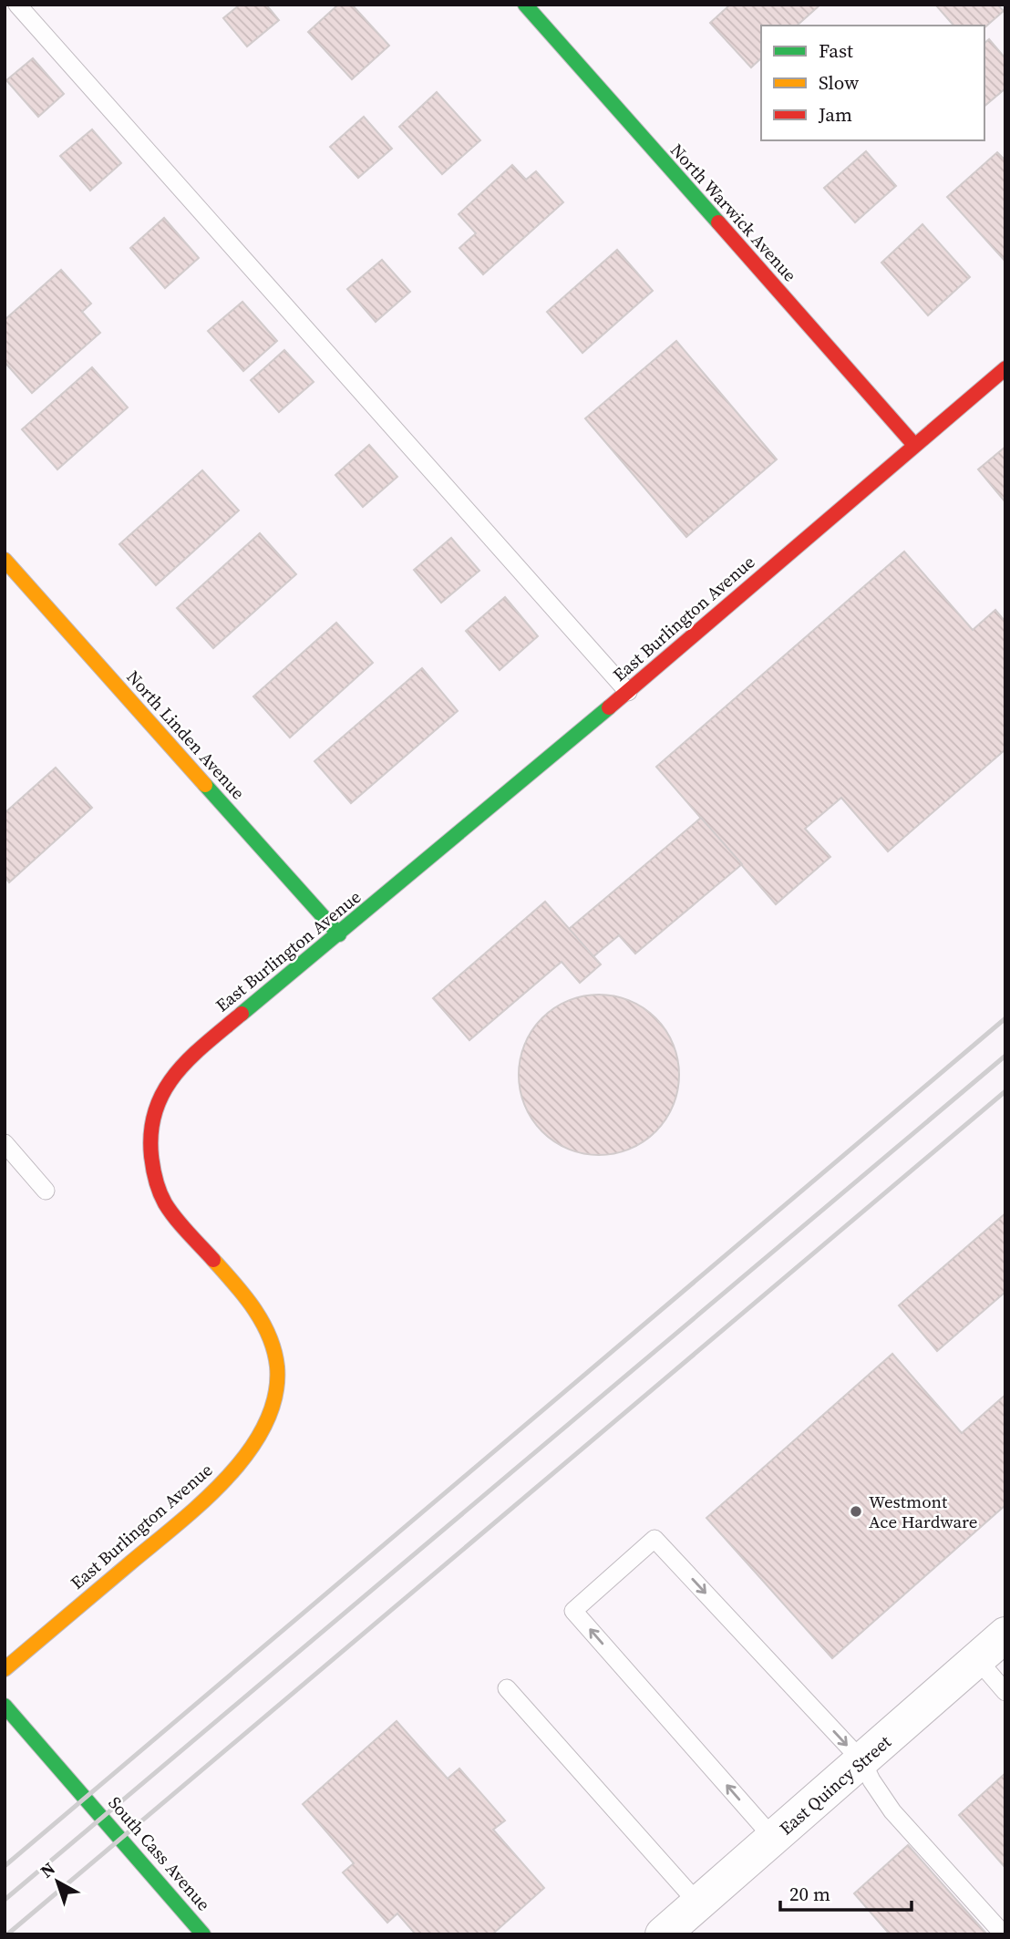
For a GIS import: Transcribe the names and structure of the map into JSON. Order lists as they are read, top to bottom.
{
  "streets": {
    "street": [
      "North Warwick Avenue",
      "East Burlington Avenue",
      "North Linden Avenue",
      "East Quincy Street",
      "South Cass Avenue"
    ]
  },
  "crossings": [
    ["North Warwick Avenue", "East Burlington Avenue"],
    ["East Burlington Avenue", "North Linden Avenue"]
  ],
  "places": ["Westmont Ace Hardware"],
  "legend": ["Fast", "Slow", "Jam"],
  "scale_bar": "20 m",
  "north": "top left"
}
